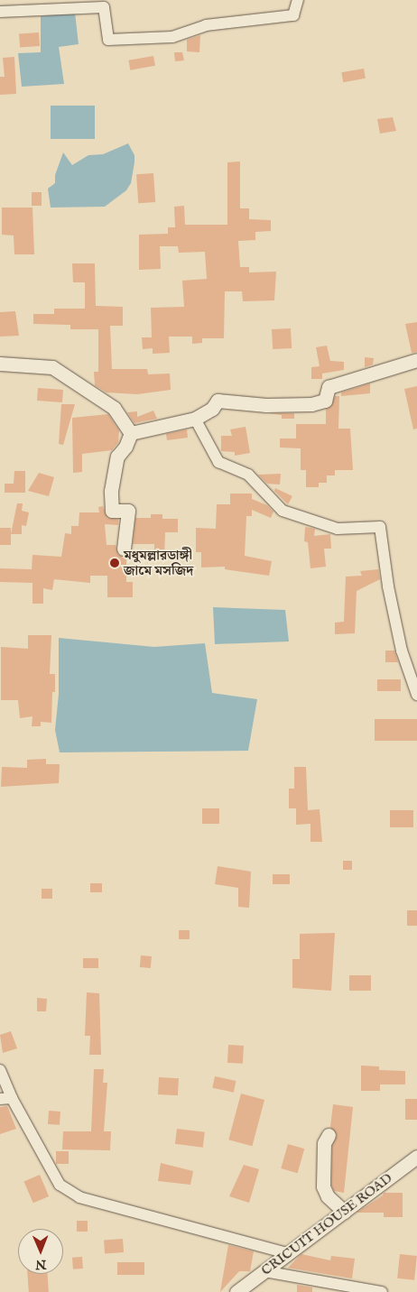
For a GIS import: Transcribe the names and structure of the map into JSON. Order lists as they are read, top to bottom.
{
  "streets": {
    "street": ["CRICUIT HOUSE ROAD"]
  },
  "places": ["মধুমল্লারডাঙ্গী জামে মসজিদ"],
  "north": "bottom"
}
